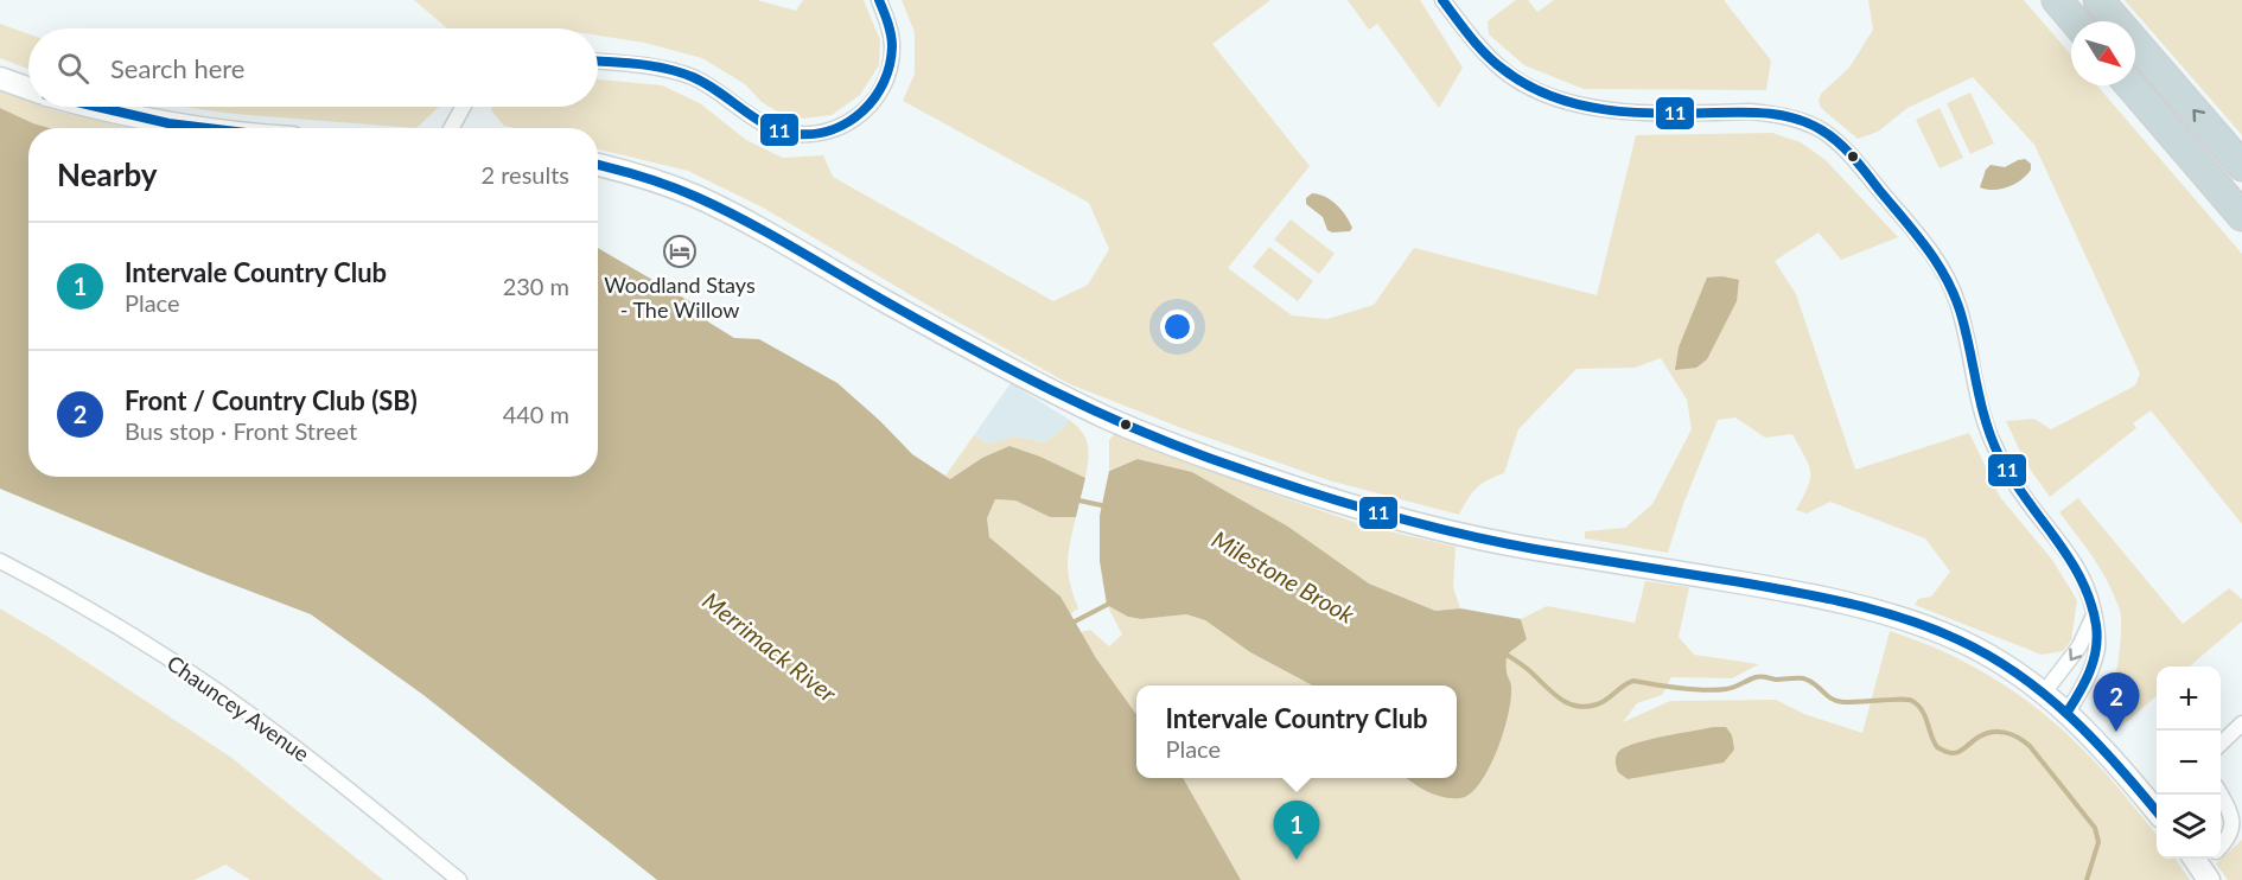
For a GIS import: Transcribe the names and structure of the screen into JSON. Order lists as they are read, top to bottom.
{
  "streets": {
    "street": ["Chauncey Avenue"]
  },
  "water": ["Milestone Brook", "Merrimack River"],
  "places": {
    "hotel": ["Woodland Stays - The Willow"]
  },
  "lines": ["transit line 11"],
  "north": "bottom right",
  "page": {
    "search": "Search here",
    "heading": ["Nearby", "2 results"],
    "list": [
      {
        "mark": "1",
        "name": "Intervale Country Club",
        "note": "Place",
        "value": "230 m"
      },
      {
        "mark": "2",
        "name": "Front / Country Club (SB)",
        "note": "Bus stop · Front Street",
        "value": "440 m"
      }
    ],
    "map_buttons": ["+", "−"],
    "pins": ["2", "1"],
    "popup": ["Intervale Country Club", "Place"]
  }
}
